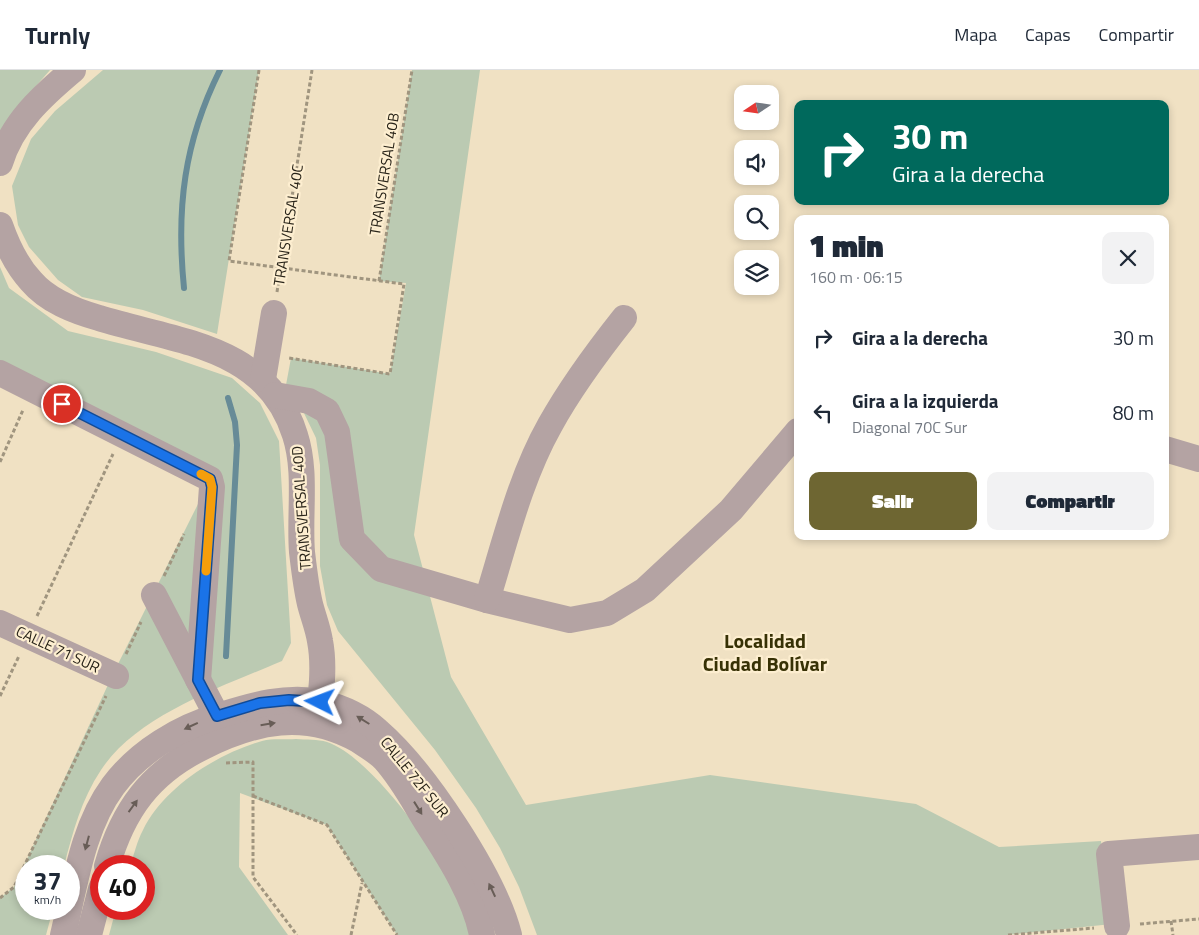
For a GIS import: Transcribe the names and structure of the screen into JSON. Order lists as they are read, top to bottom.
{
  "streets": {
    "street": ["TRANSVERSAL 40D", "CALLE 71 SUR", "CALLE 72F SUR"],
    "path": ["TRANSVERSAL 40B", "TRANSVERSAL 40C"]
  },
  "crossings": [
    ["TRANSVERSAL 40D", "CALLE 72F SUR"]
  ],
  "districts": ["Localidad Ciudad Bolívar"],
  "north": "left",
  "page": {
    "header": "Turnly",
    "nav": ["Mapa", "Capas", "Compartir"],
    "turn": ["30 m", "Gira a la derecha"],
    "heading": ["1 min", "160 m · 06:15"],
    "list": [
      {
        "name": "Gira a la derecha",
        "value": "30 m"
      },
      {
        "name": "Gira a la izquierda",
        "note": "Diagonal 70C Sur",
        "value": "80 m"
      }
    ],
    "buttons": ["Salir", "Compartir"],
    "speed": "37 km/h",
    "limit": "40"
  }
}
